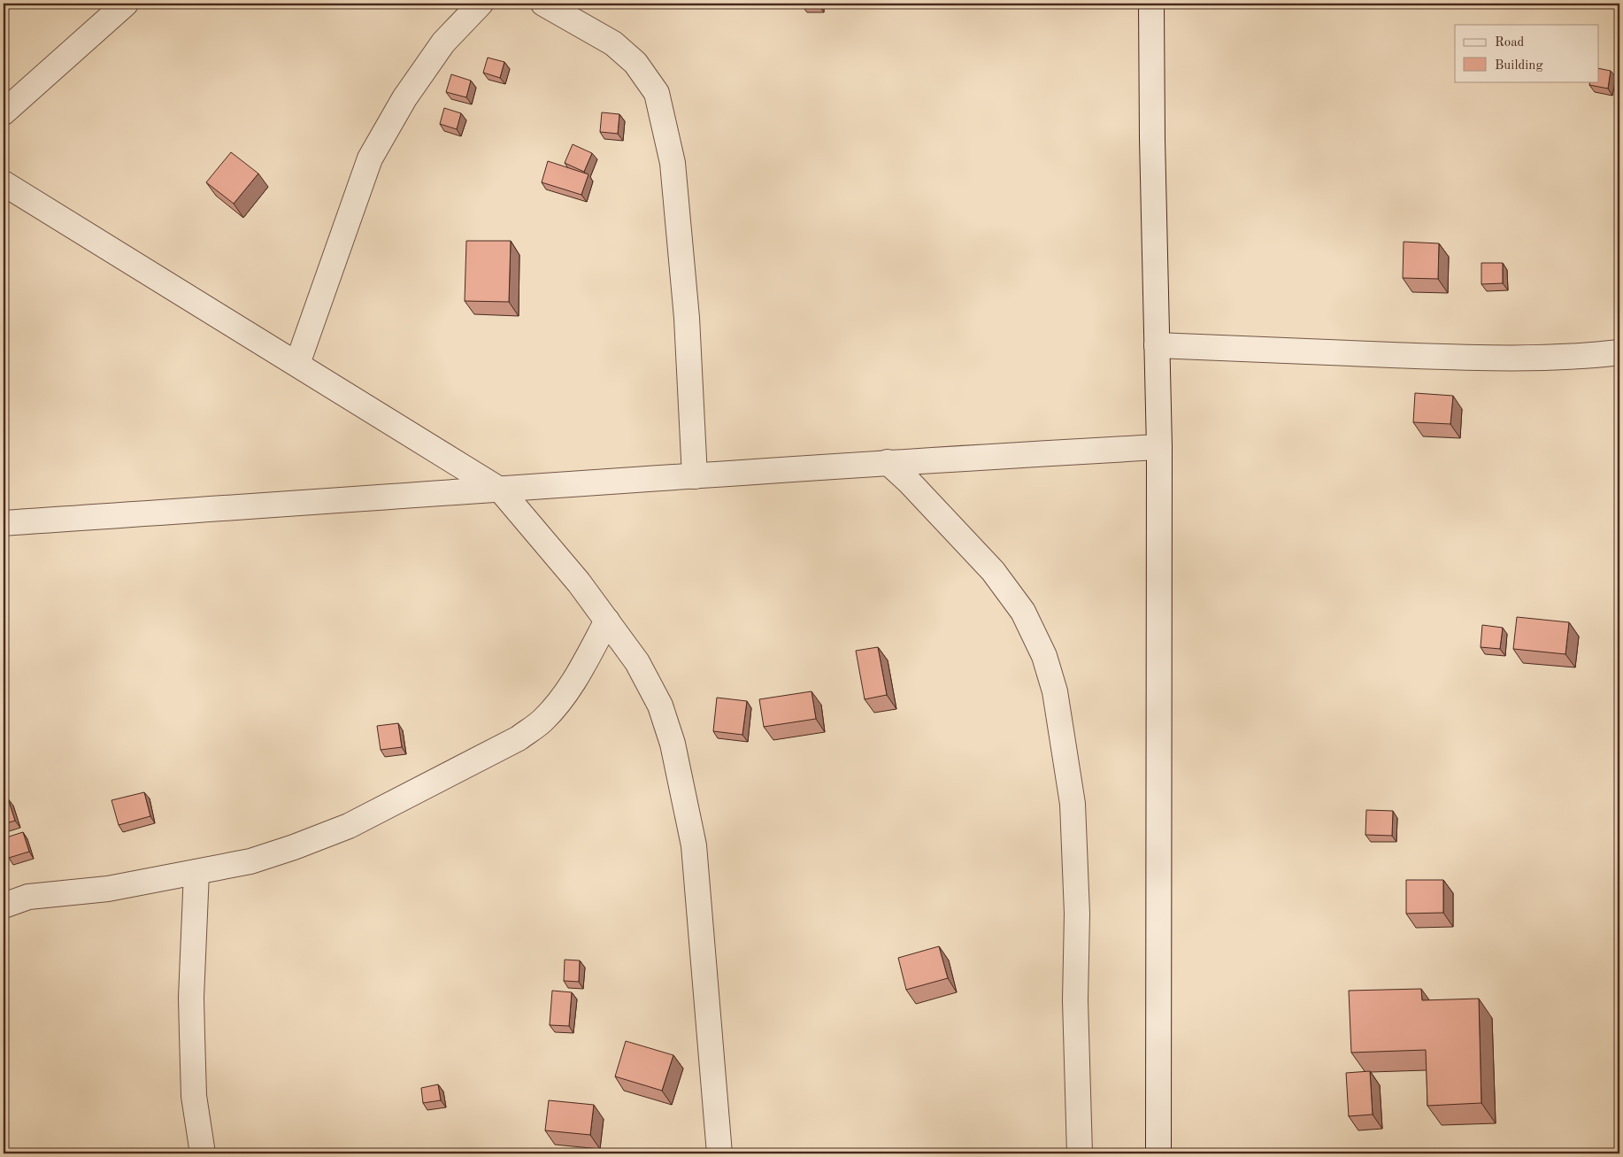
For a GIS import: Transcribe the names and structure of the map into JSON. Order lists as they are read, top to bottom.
{
  "legend": ["Road", "Building"]
}
